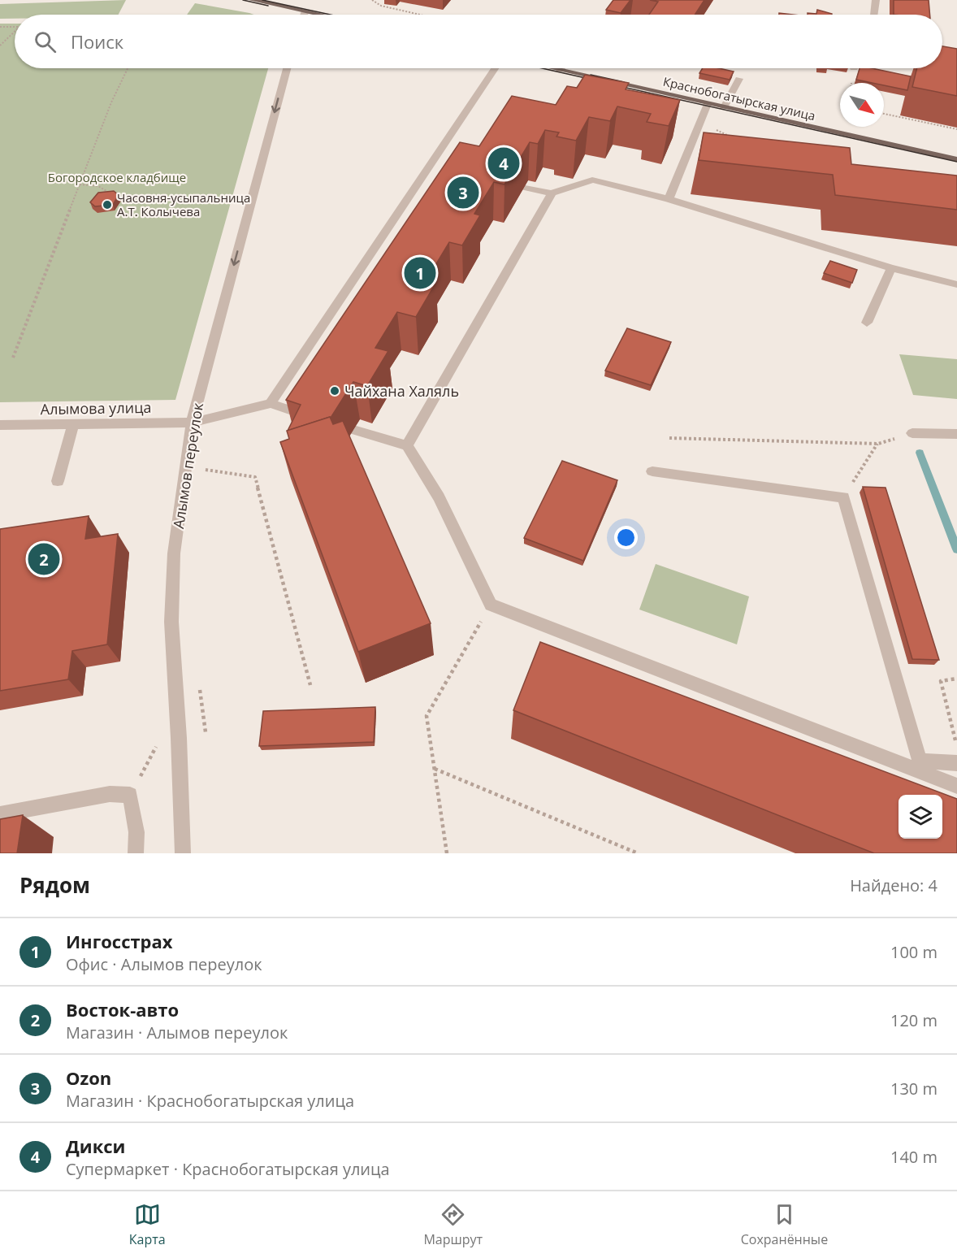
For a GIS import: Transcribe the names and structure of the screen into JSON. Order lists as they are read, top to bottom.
{
  "streets": {
    "main road": ["Краснобогатырская улица"],
    "street": ["Алымова улица", "Алымов переулок"]
  },
  "crossings": [
    ["Алымова улица", "Алымов переулок"]
  ],
  "parks": ["Богородское кладбище"],
  "places": ["Часовня-усыпальница А.Т. Колычева", "Чайхана Халяль"],
  "north": "bottom right",
  "page": {
    "search": "Поиск",
    "pins": [
      "4",
      "3",
      "1",
      "2"
    ],
    "heading": ["Рядом", "Найдено: 4"],
    "list": [
      {
        "mark": "1",
        "name": "Ингосстрах",
        "note": "Офис · Алымов переулок",
        "value": "100 m"
      },
      {
        "mark": "2",
        "name": "Восток-авто",
        "note": "Магазин · Алымов переулок",
        "value": "120 m"
      },
      {
        "mark": "3",
        "name": "Ozon",
        "note": "Магазин · Краснобогатырская улица",
        "value": "130 m"
      },
      {
        "mark": "4",
        "name": "Дикси",
        "note": "Супермаркет · Краснобогатырская улица",
        "value": "140 m"
      }
    ],
    "nav": ["Карта", "Маршрут", "Сохранённые"]
  }
}
